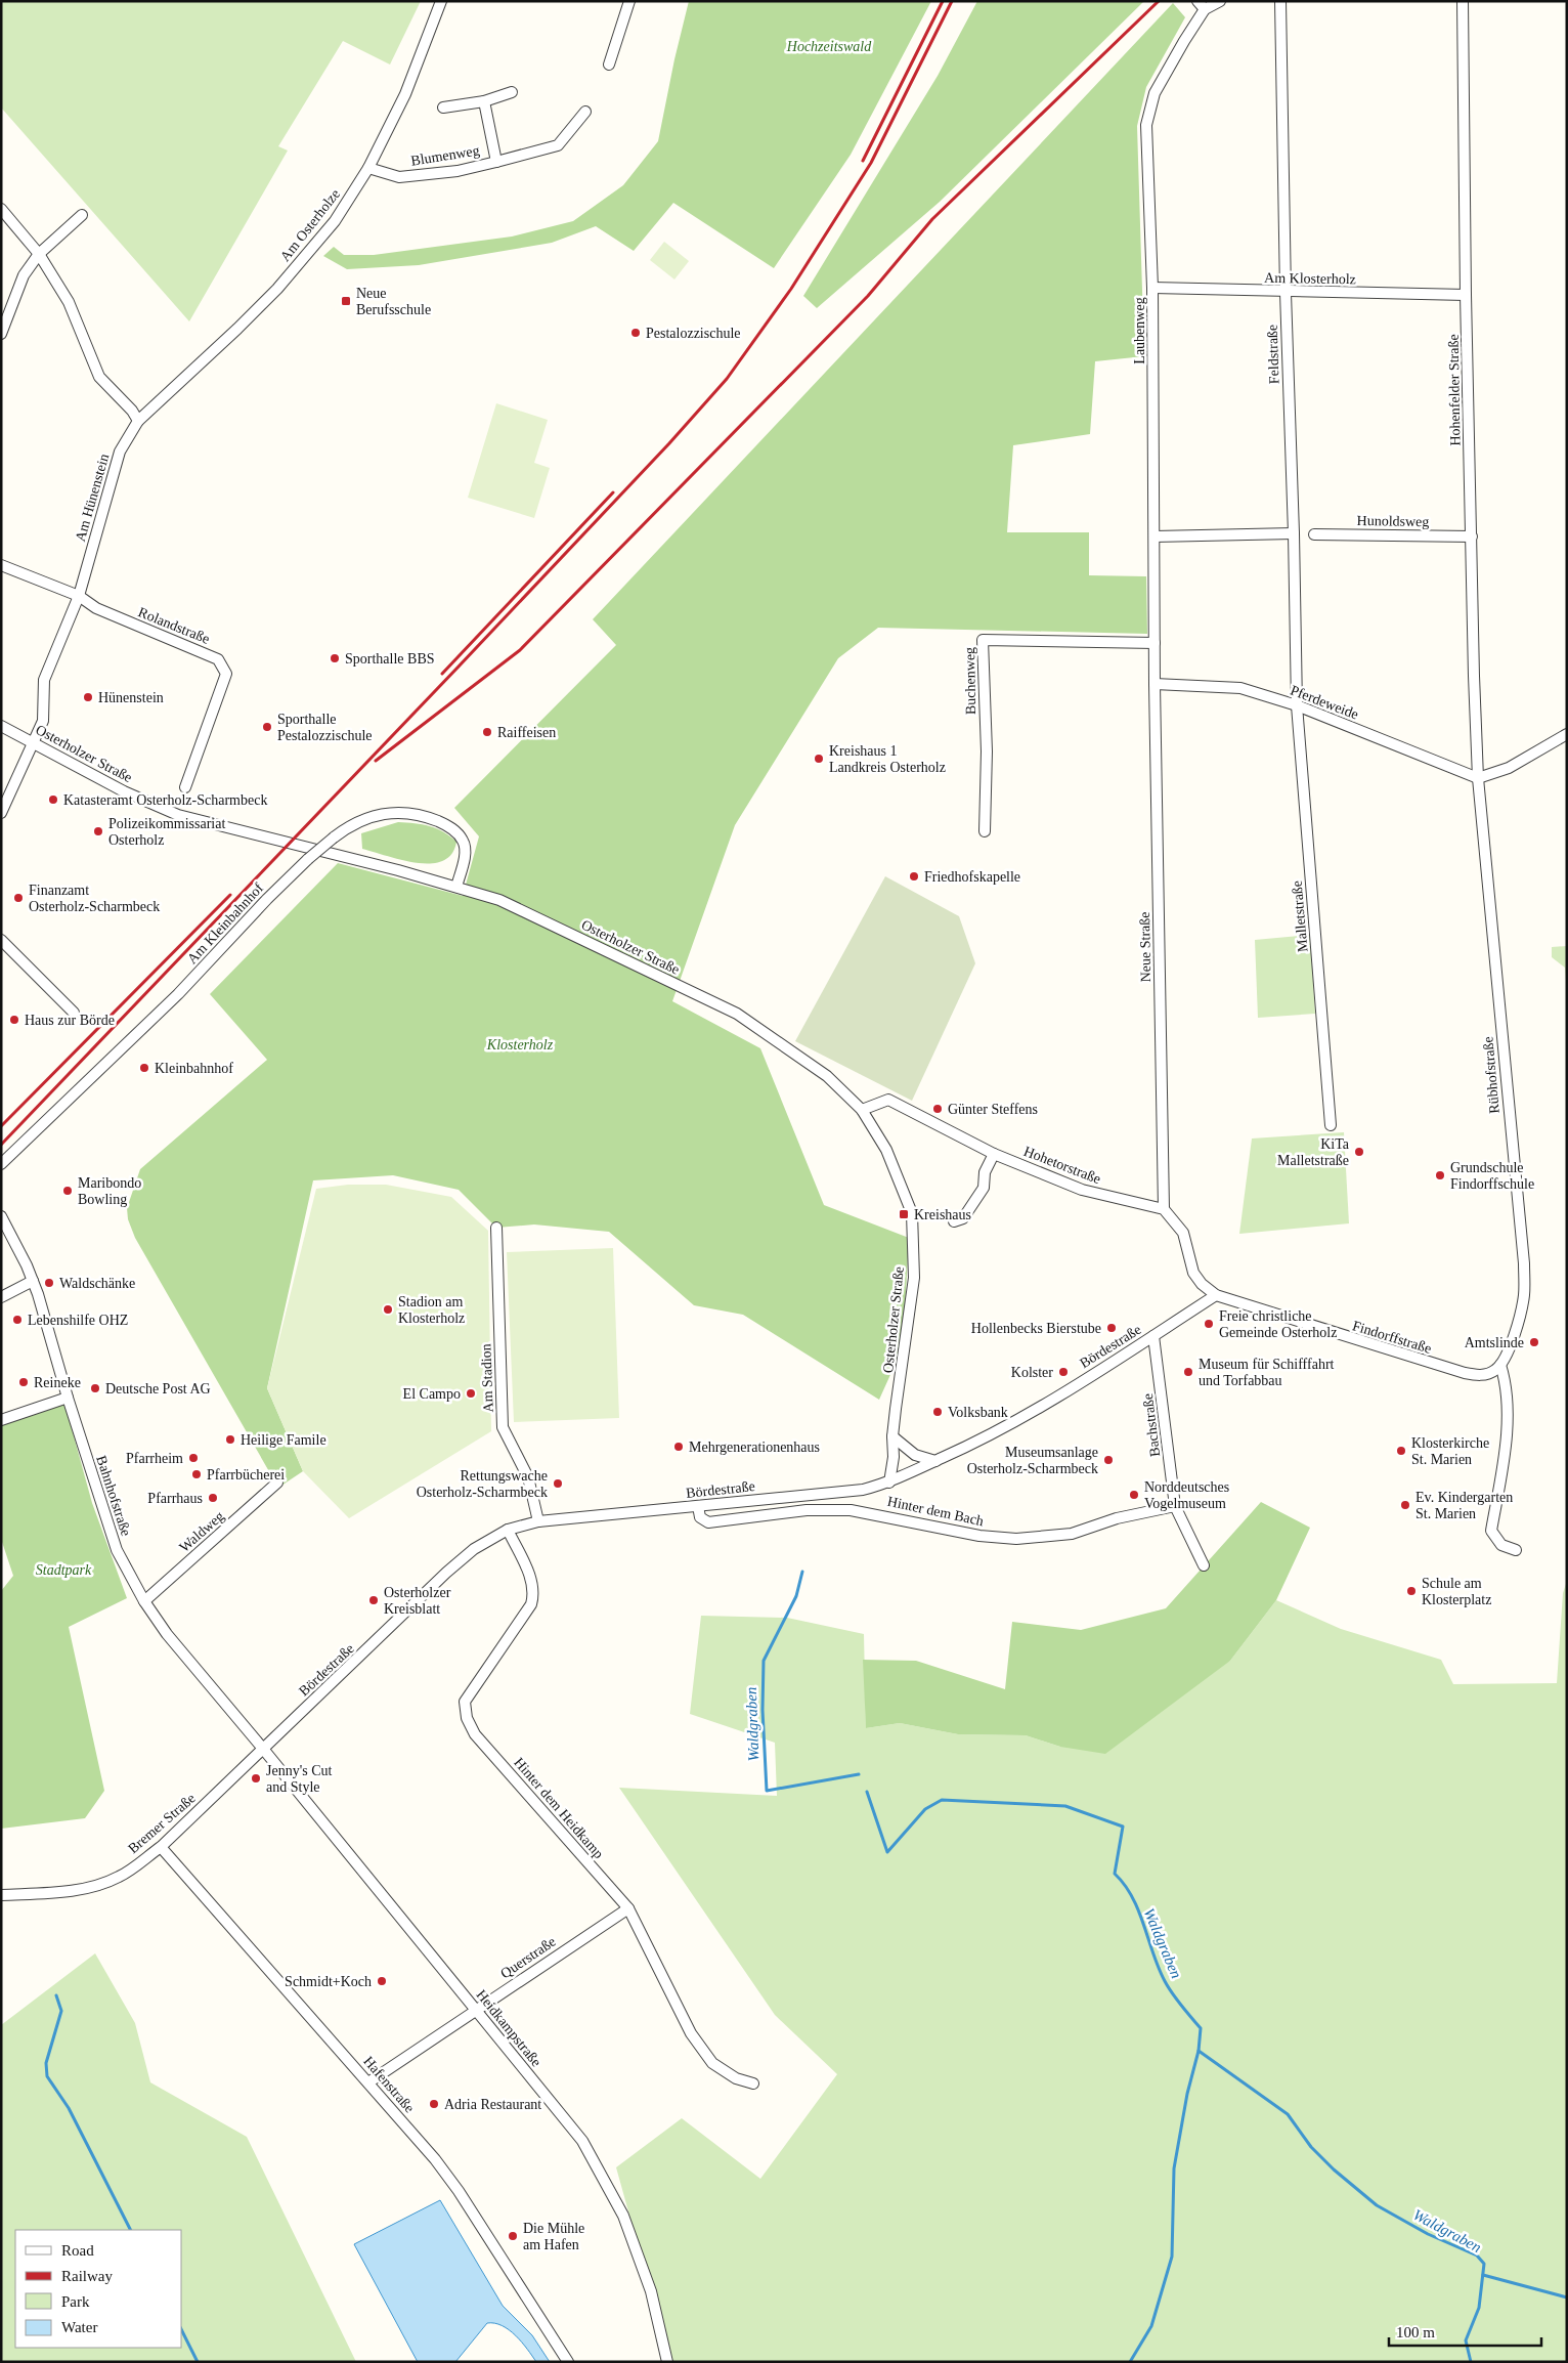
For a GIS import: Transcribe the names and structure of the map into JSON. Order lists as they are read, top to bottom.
{
  "streets": {
    "street": [
      "Blumenweg",
      "Am Osterholze",
      "Am Klosterholz",
      "Laubenweg",
      "Feldstraße",
      "Hohenfelder Straße",
      "Am Hünenstein",
      "Hunoldsweg",
      "Rolandstraße",
      "Buchenweg",
      "Pferdeweide",
      "Osterholzer Straße",
      "Malletstraße",
      "Am Kleinbahnhof",
      "Neue Straße",
      "Rübhofstraße",
      "Hohetorstraße",
      "Findorffstraße",
      "Bördestraße",
      "Am Stadion",
      "Bachstraße",
      "Bahnhofstraße",
      "Hinter dem Bach",
      "Waldweg",
      "Hinter dem Heidkamp",
      "Bremer Straße",
      "Querstraße",
      "Heidkampstraße",
      "Hafenstraße"
    ]
  },
  "crossings": [
    ["Blumenweg", "Am Osterholze"],
    ["Am Osterholze", "Am Hünenstein"],
    ["Am Klosterholz", "Laubenweg"],
    ["Am Klosterholz", "Feldstraße"],
    ["Am Klosterholz", "Hohenfelder Straße"],
    ["Laubenweg", "Buchenweg"],
    ["Laubenweg", "Pferdeweide"],
    ["Laubenweg", "Neue Straße"],
    ["Feldstraße", "Pferdeweide"],
    ["Feldstraße", "Malletstraße"],
    ["Hohenfelder Straße", "Hunoldsweg"],
    ["Hohenfelder Straße", "Pferdeweide"],
    ["Hohenfelder Straße", "Rübhofstraße"],
    ["Am Hünenstein", "Rolandstraße"],
    ["Am Hünenstein", "Osterholzer Straße"],
    ["Pferdeweide", "Malletstraße"],
    ["Pferdeweide", "Neue Straße"],
    ["Pferdeweide", "Rübhofstraße"],
    ["Osterholzer Straße", "Am Kleinbahnhof"],
    ["Osterholzer Straße", "Hohetorstraße"],
    ["Osterholzer Straße", "Bördestraße"],
    ["Neue Straße", "Hohetorstraße"],
    ["Rübhofstraße", "Findorffstraße"],
    ["Findorffstraße", "Bördestraße"],
    ["Bördestraße", "Am Stadion"],
    ["Bördestraße", "Bachstraße"],
    ["Bördestraße", "Bahnhofstraße"],
    ["Bördestraße", "Hinter dem Bach"],
    ["Bördestraße", "Hinter dem Heidkamp"],
    ["Bördestraße", "Bremer Straße"],
    ["Bördestraße", "Heidkampstraße"],
    ["Bachstraße", "Hinter dem Bach"],
    ["Bahnhofstraße", "Waldweg"],
    ["Bahnhofstraße", "Bremer Straße"],
    ["Bahnhofstraße", "Heidkampstraße"],
    ["Hinter dem Heidkamp", "Querstraße"],
    ["Bremer Straße", "Heidkampstraße"],
    ["Bremer Straße", "Hafenstraße"],
    ["Querstraße", "Heidkampstraße"],
    ["Querstraße", "Hafenstraße"]
  ],
  "water": ["Waldgraben"],
  "parks": ["Hochzeitswald", "Klosterholz", "Stadtpark"],
  "places": {
    "transit": ["Neue Berufsschule", "Kreishaus"],
    "other": [
      "Pestalozzischule",
      "Sporthalle BBS",
      "Hünenstein",
      "Sporthalle Pestalozzischule",
      "Raiffeisen",
      "Kreishaus 1 Landkreis Osterholz",
      "Katasteramt Osterholz-Scharmbeck",
      "Polizeikommissariat Osterholz",
      "Friedhofskapelle",
      "Finanzamt Osterholz-Scharmbeck",
      "Haus zur Börde",
      "Kleinbahnhof",
      "Günter Steffens",
      "KiTa Malletstraße",
      "Grundschule Findorffschule",
      "Maribondo Bowling",
      "Waldschänke",
      "Stadion am Klosterholz",
      "Lebenshilfe OHZ",
      "Freie christliche Gemeinde Osterholz",
      "Hollenbecks Bierstube",
      "Amtslinde",
      "Kolster",
      "Museum für Schifffahrt und Torfabbau",
      "Reineke",
      "Deutsche Post AG",
      "El Campo",
      "Volksbank",
      "Heilige Famile",
      "Mehrgenerationenhaus",
      "Klosterkirche St. Marien",
      "Pfarrheim",
      "Museumsanlage Osterholz-Scharmbeck",
      "Pfarrbücherei",
      "Rettungswache Osterholz-Scharmbeck",
      "Norddeutsches Vogelmuseum",
      "Pfarrhaus",
      "Ev. Kindergarten St. Marien",
      "Schule am Klosterplatz",
      "Osterholzer Kreisblatt",
      "Jenny's Cut and Style",
      "Schmidt+Koch",
      "Adria Restaurant",
      "Die Mühle am Hafen"
    ]
  },
  "legend": [
    "Road",
    "Railway",
    "Park",
    "Water"
  ],
  "scale_bar": "100 m"
}
